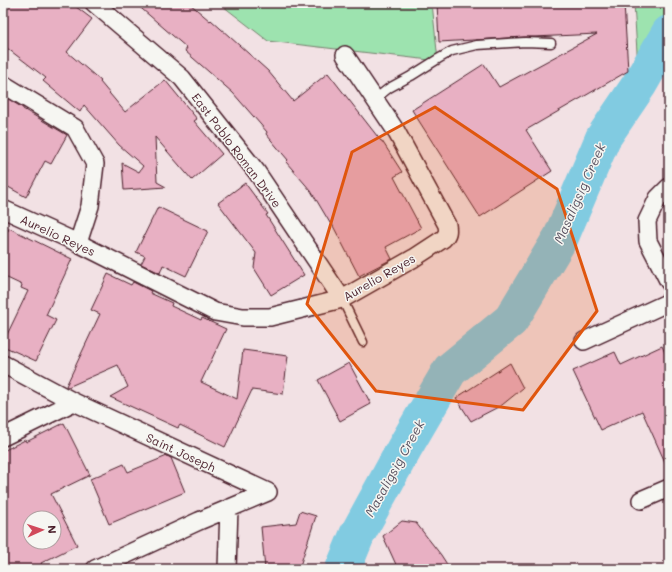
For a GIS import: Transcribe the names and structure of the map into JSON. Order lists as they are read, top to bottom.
{
  "streets": {
    "street": ["East Pablo Roman Drive", "Aurelio Reyes", "Saint Joseph"]
  },
  "crossings": [
    ["East Pablo Roman Drive", "Aurelio Reyes"]
  ],
  "water": ["Masaligsig Creek"],
  "north": "right"
}
